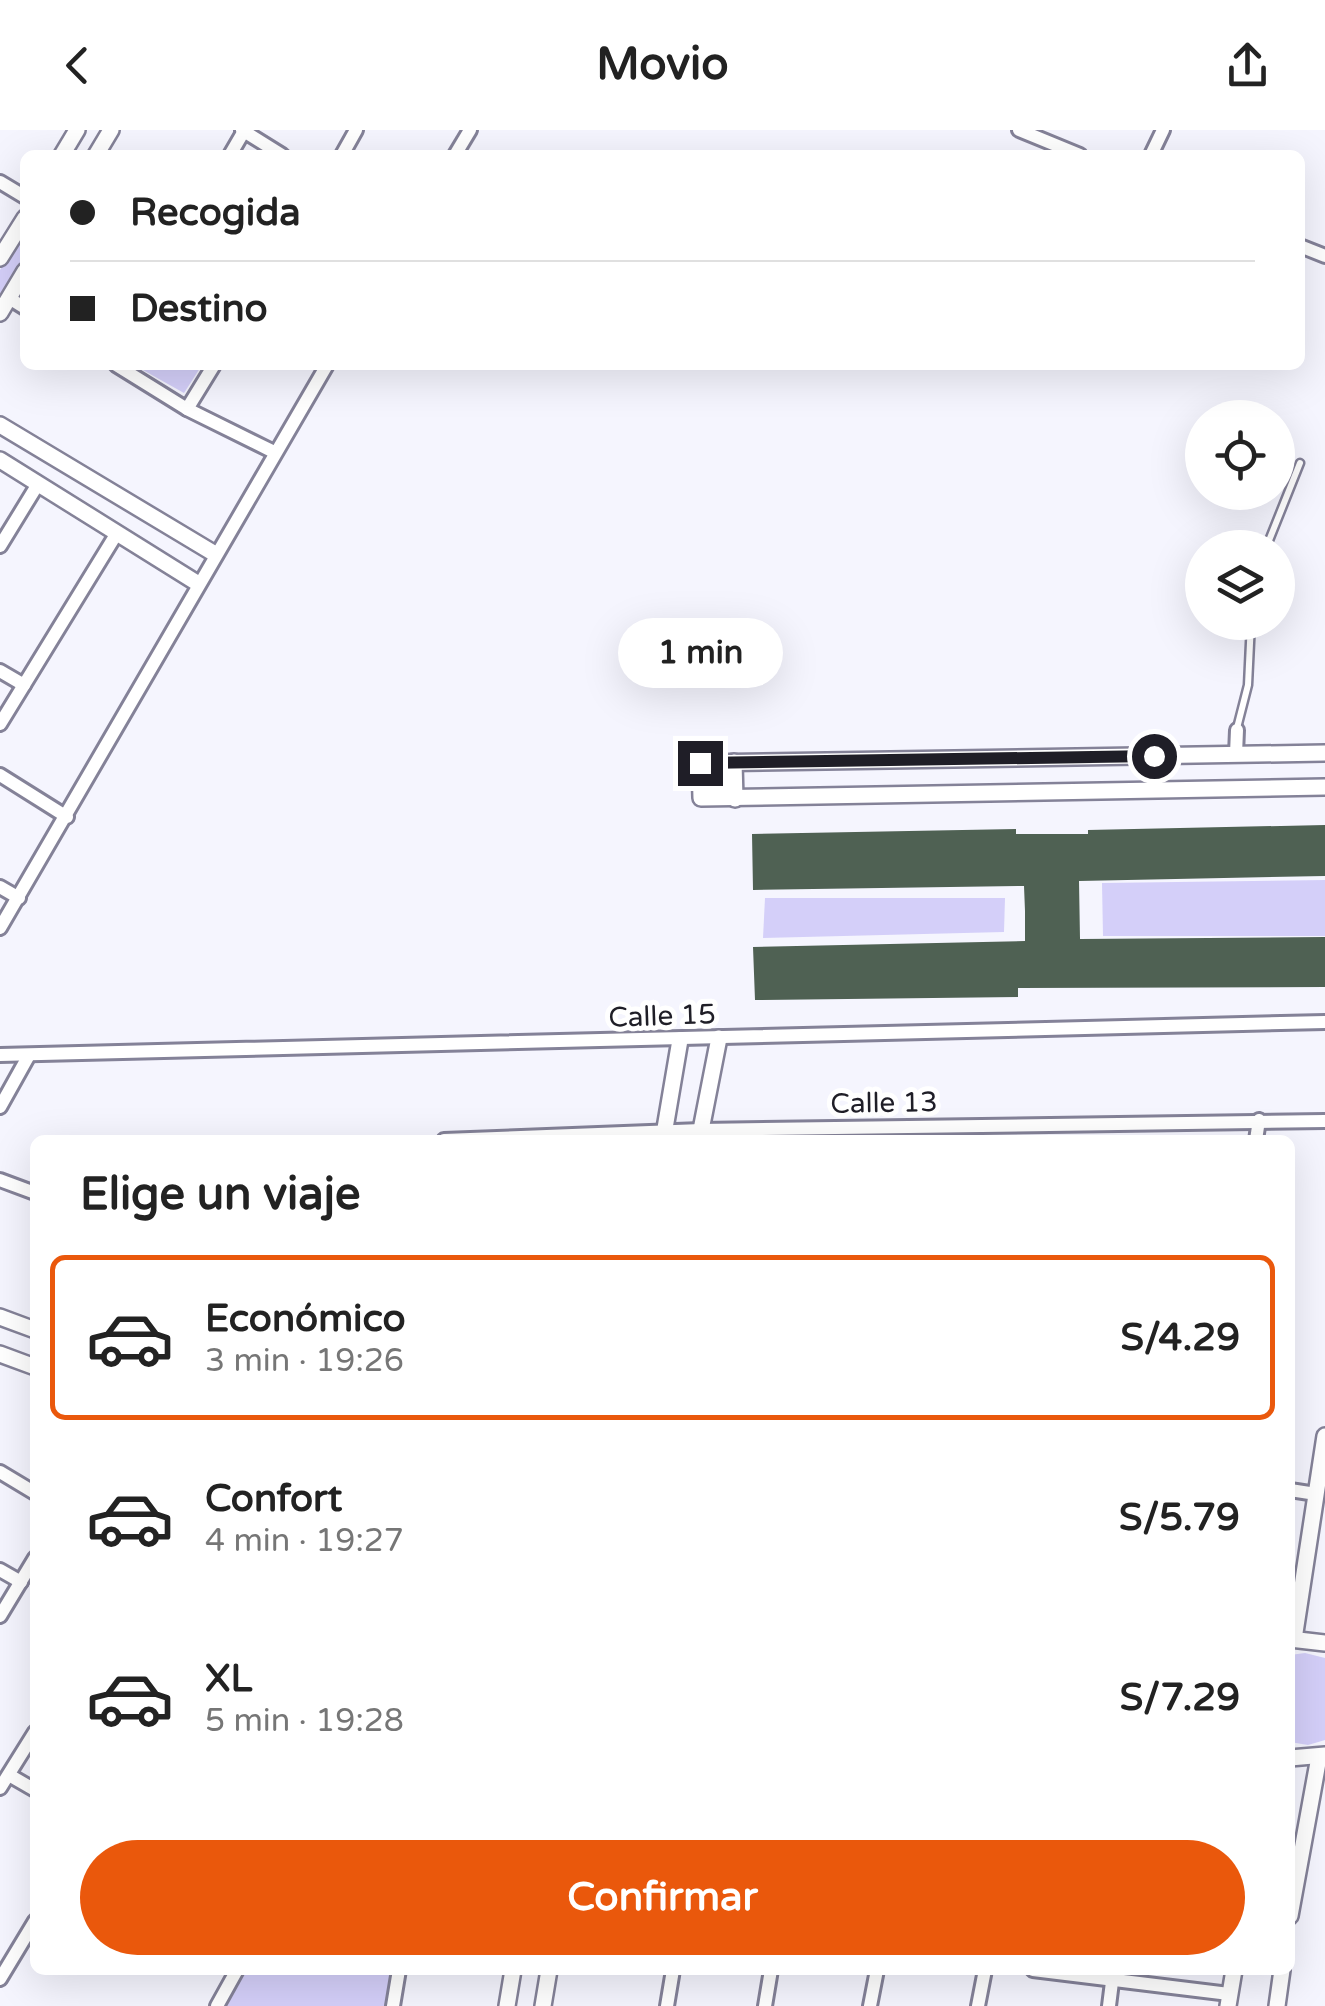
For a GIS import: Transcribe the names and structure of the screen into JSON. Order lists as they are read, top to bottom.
{
  "streets": {
    "street": ["Calle 15", "Calle 13"]
  },
  "page": {
    "header": "Movio",
    "banner": ["Recogida", "Destino"],
    "bubble": "1 min",
    "heading": "Elige un viaje",
    "list": [
      {
        "name": "Económico",
        "note": "3 min · 19:26",
        "value": "S/4.29"
      },
      {
        "name": "Confort",
        "note": "4 min · 19:27",
        "value": "S/5.79"
      },
      {
        "name": "XL",
        "note": "5 min · 19:28",
        "value": "S/7.29"
      }
    ],
    "buttons": "Confirmar"
  }
}
